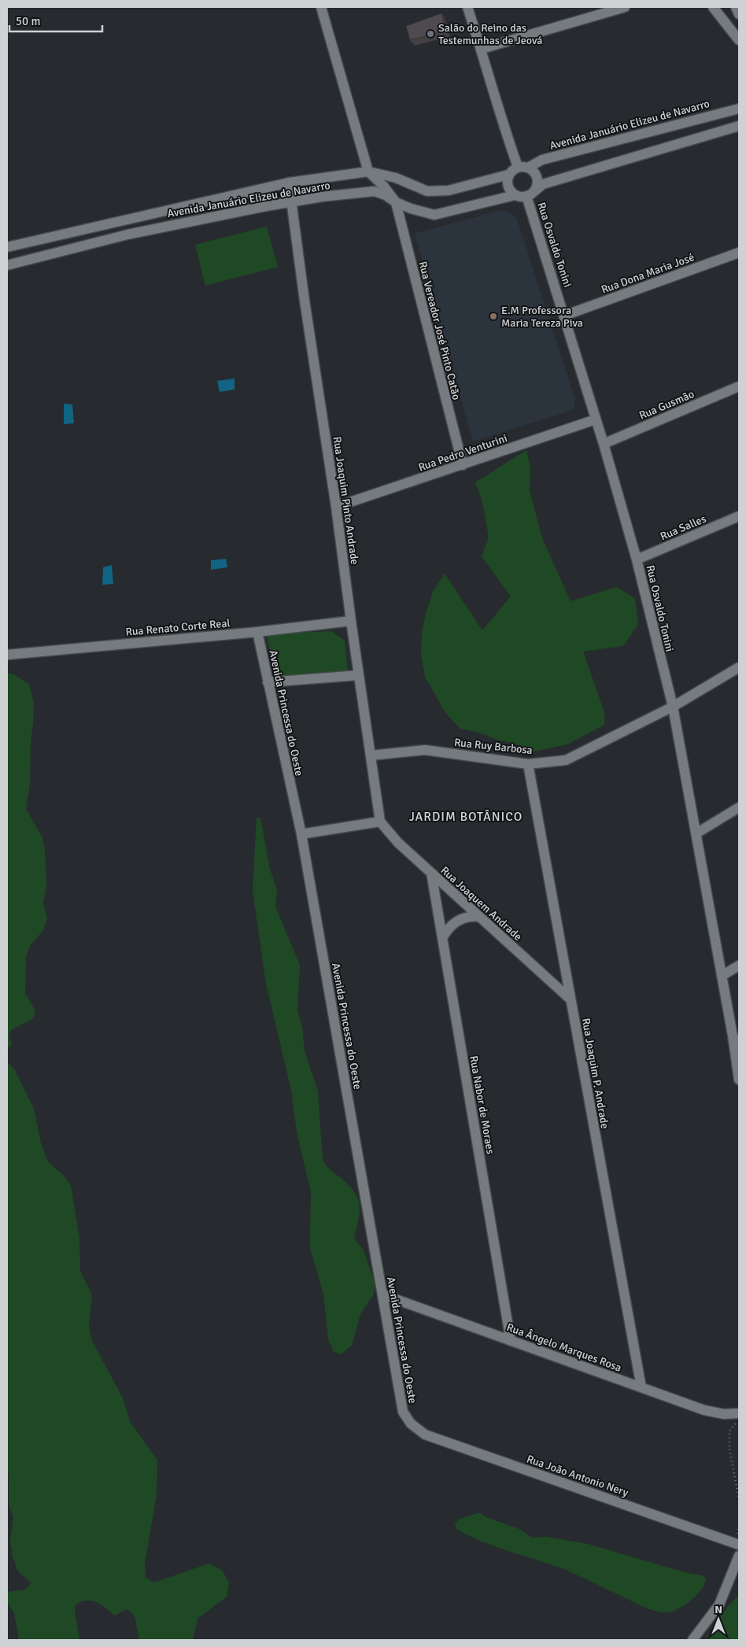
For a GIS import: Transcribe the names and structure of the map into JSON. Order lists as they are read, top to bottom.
{
  "streets": {
    "street": [
      "Avenida Januário Elizeu de Navarro",
      "Rua Osvaldo Tonini",
      "Rua Dona Maria José",
      "Rua Vereador José Pinto Catão",
      "Rua Gusmão",
      "Rua Pedro Venturini",
      "Rua Joaquim Pinto Andrade",
      "Rua Salles",
      "Rua Renato Corte Real",
      "Avenida Princessa do Oeste",
      "Rua Ruy Barbosa",
      "Rua Joaquem Andrade",
      "Rua Joaquim P. Andrade",
      "Rua Nabor de Moraes",
      "Rua Ângelo Marques Rosa",
      "Rua João Antonio Nery"
    ]
  },
  "crossings": [
    ["Avenida Januário Elizeu de Navarro", "Rua Osvaldo Tonini"],
    ["Avenida Januário Elizeu de Navarro", "Rua Vereador José Pinto Catão"],
    ["Avenida Januário Elizeu de Navarro", "Rua Joaquim Pinto Andrade"],
    ["Rua Osvaldo Tonini", "Rua Dona Maria José"],
    ["Rua Osvaldo Tonini", "Rua Gusmão"],
    ["Rua Osvaldo Tonini", "Rua Pedro Venturini"],
    ["Rua Osvaldo Tonini", "Rua Salles"],
    ["Rua Osvaldo Tonini", "Rua Ruy Barbosa"],
    ["Rua Vereador José Pinto Catão", "Rua Pedro Venturini"],
    ["Rua Pedro Venturini", "Rua Joaquim Pinto Andrade"],
    ["Rua Joaquim Pinto Andrade", "Rua Renato Corte Real"],
    ["Rua Joaquim Pinto Andrade", "Rua Ruy Barbosa"],
    ["Rua Joaquim Pinto Andrade", "Rua Joaquem Andrade"],
    ["Rua Renato Corte Real", "Avenida Princessa do Oeste"],
    ["Avenida Princessa do Oeste", "Rua Ângelo Marques Rosa"],
    ["Avenida Princessa do Oeste", "Rua João Antonio Nery"],
    ["Rua Ruy Barbosa", "Rua Joaquim P. Andrade"],
    ["Rua Joaquem Andrade", "Rua Joaquim P. Andrade"],
    ["Rua Joaquem Andrade", "Rua Nabor de Moraes"],
    ["Rua Joaquim P. Andrade", "Rua Ângelo Marques Rosa"],
    ["Rua Nabor de Moraes", "Rua Ângelo Marques Rosa"]
  ],
  "districts": ["JARDIM BOTÂNICO"],
  "places": ["Salão do Reino das Testemunhas de Jeová", "E.M Professora Maria Tereza Piva"],
  "scale_bar": "50 m",
  "north": "top"
}
